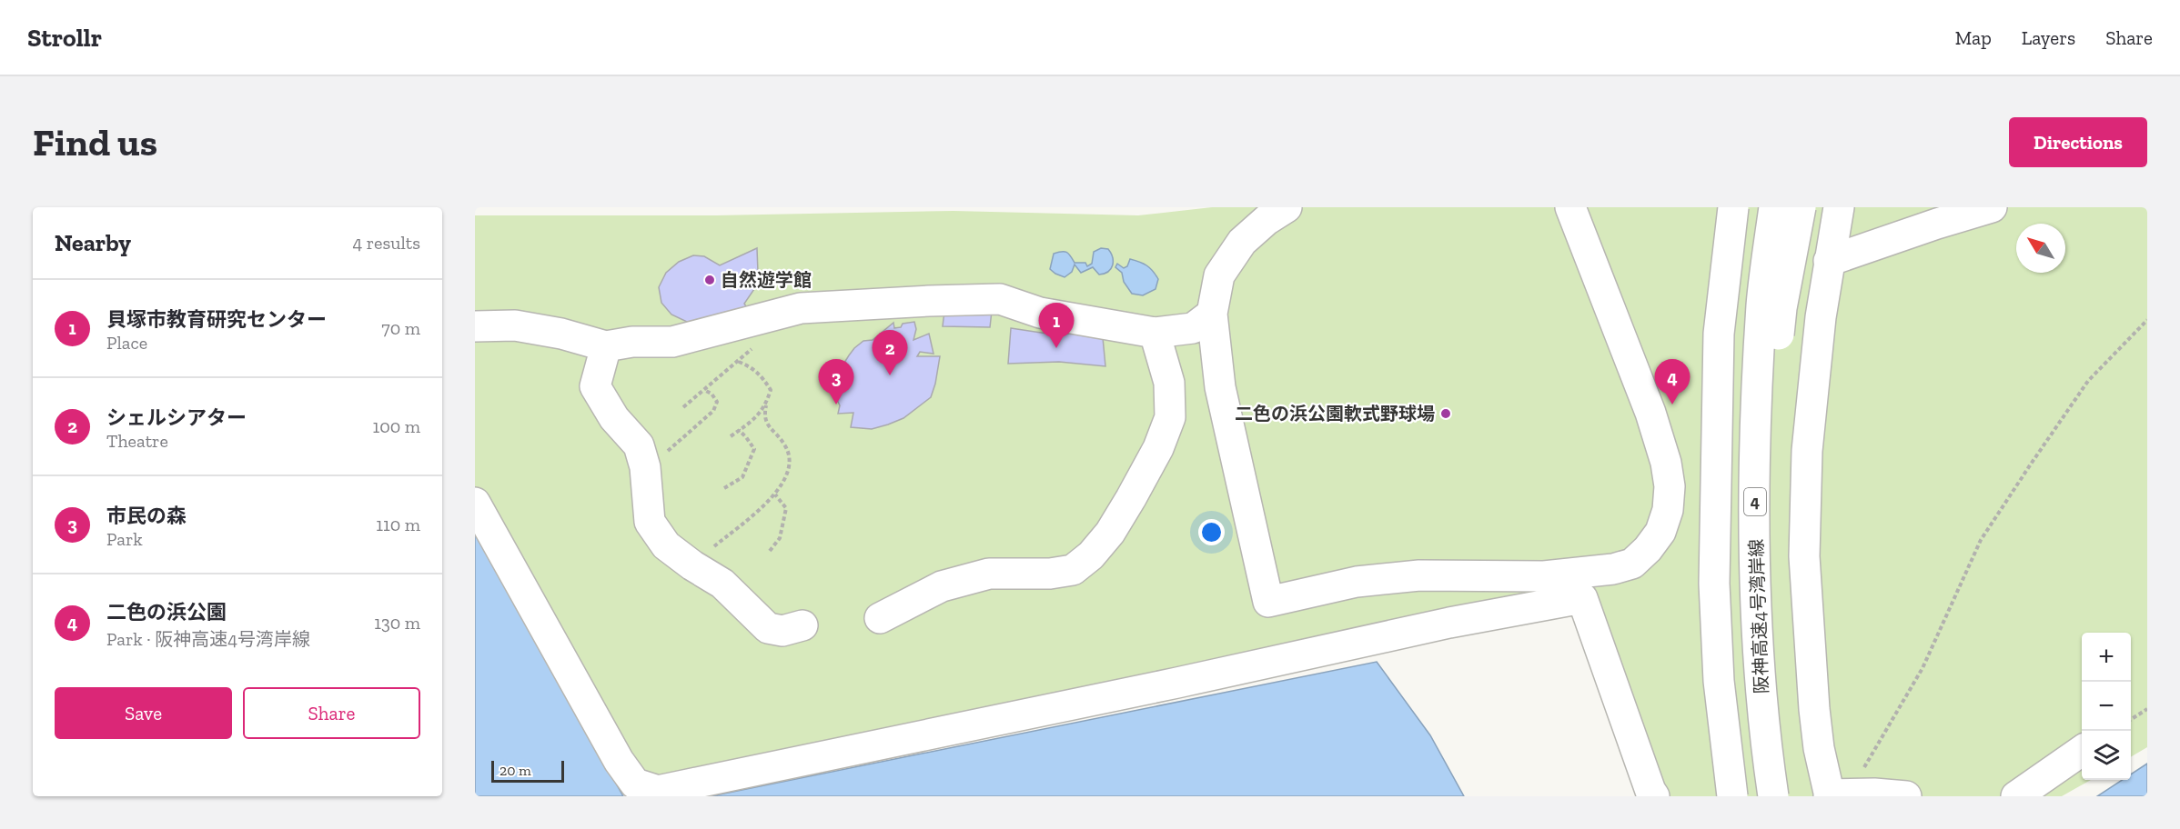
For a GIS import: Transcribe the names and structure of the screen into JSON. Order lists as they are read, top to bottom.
{
  "streets": {
    "main road": ["4", "阪神高速4号湾岸線"]
  },
  "places": ["自然遊学館", "二色の浜公園軟式野球場"],
  "scale_bar": "20 m",
  "north": "top left",
  "page": {
    "header": "Strollr",
    "nav": ["Map", "Layers", "Share"],
    "buttons": [
      "Directions",
      ["Save", "Share"]
    ],
    "title": "Find us",
    "heading": ["Nearby", "4 results"],
    "list": [
      {
        "mark": "1",
        "name": "貝塚市教育研究センター",
        "note": "Place",
        "value": "70 m"
      },
      {
        "mark": "2",
        "name": "シェルシアター",
        "note": "Theatre",
        "value": "100 m"
      },
      {
        "mark": "3",
        "name": "市民の森",
        "note": "Park",
        "value": "110 m"
      },
      {
        "mark": "4",
        "name": "二色の浜公園",
        "note": "Park · 阪神高速4号湾岸線",
        "value": "130 m"
      }
    ],
    "pins": [
      "1",
      "2",
      "3",
      "4"
    ],
    "map_buttons": ["+", "−"],
    "scale": "20 m"
  }
}
